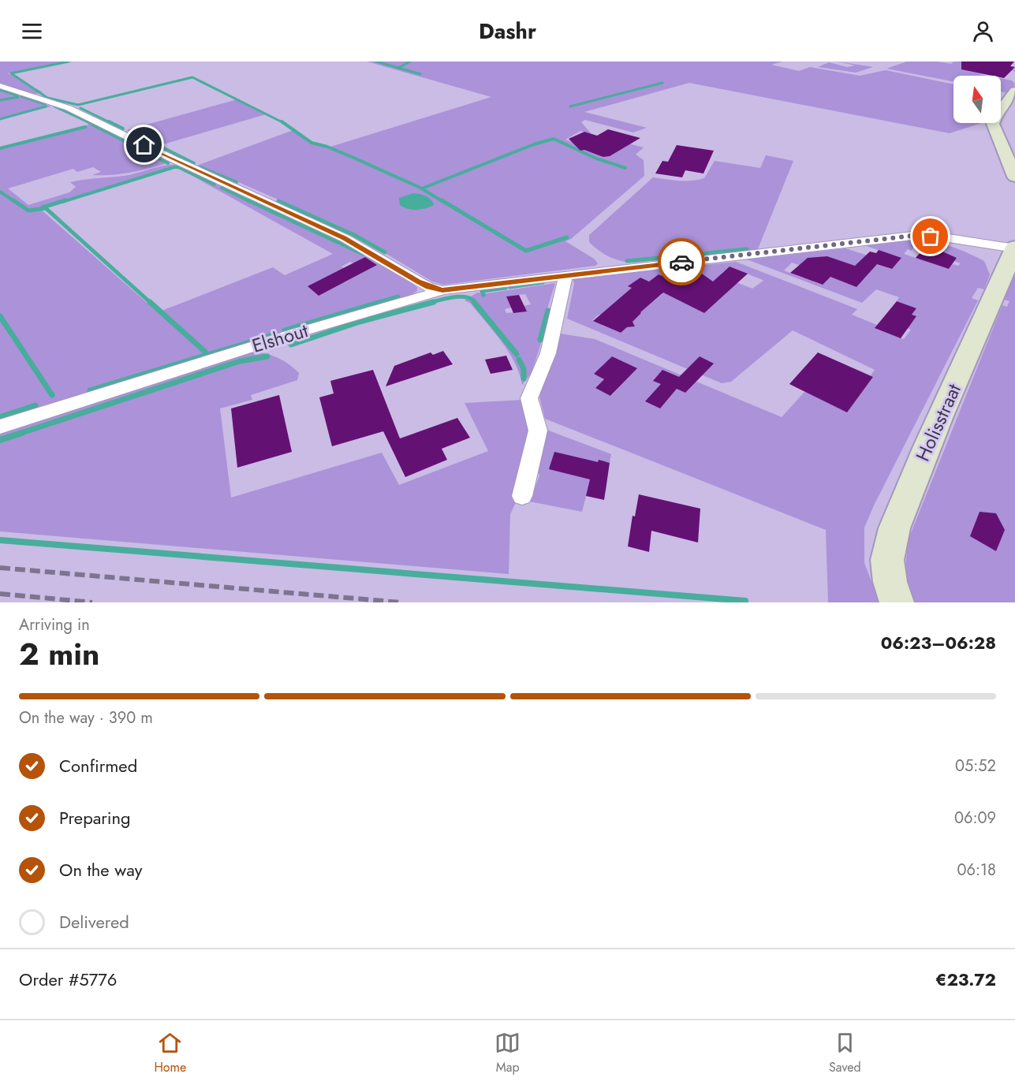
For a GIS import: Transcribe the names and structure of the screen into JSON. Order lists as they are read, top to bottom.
{
  "streets": {
    "street": ["Elshout", "Holisstraat"]
  },
  "crossings": [
    ["Elshout", "Holisstraat"]
  ],
  "north": "top",
  "page": {
    "header": "Dashr",
    "heading": ["2 min", "Arriving in", "06:23–06:28"],
    "panel": ["Order #5776", "€23.72"],
    "bar": "On the way · 390 m",
    "list": [
      ["Confirmed", "05:52"],
      ["Preparing", "06:09"],
      ["On the way", "06:18"],
      "Delivered"
    ],
    "tabs": ["Home", "Map", "Saved"]
  }
}
